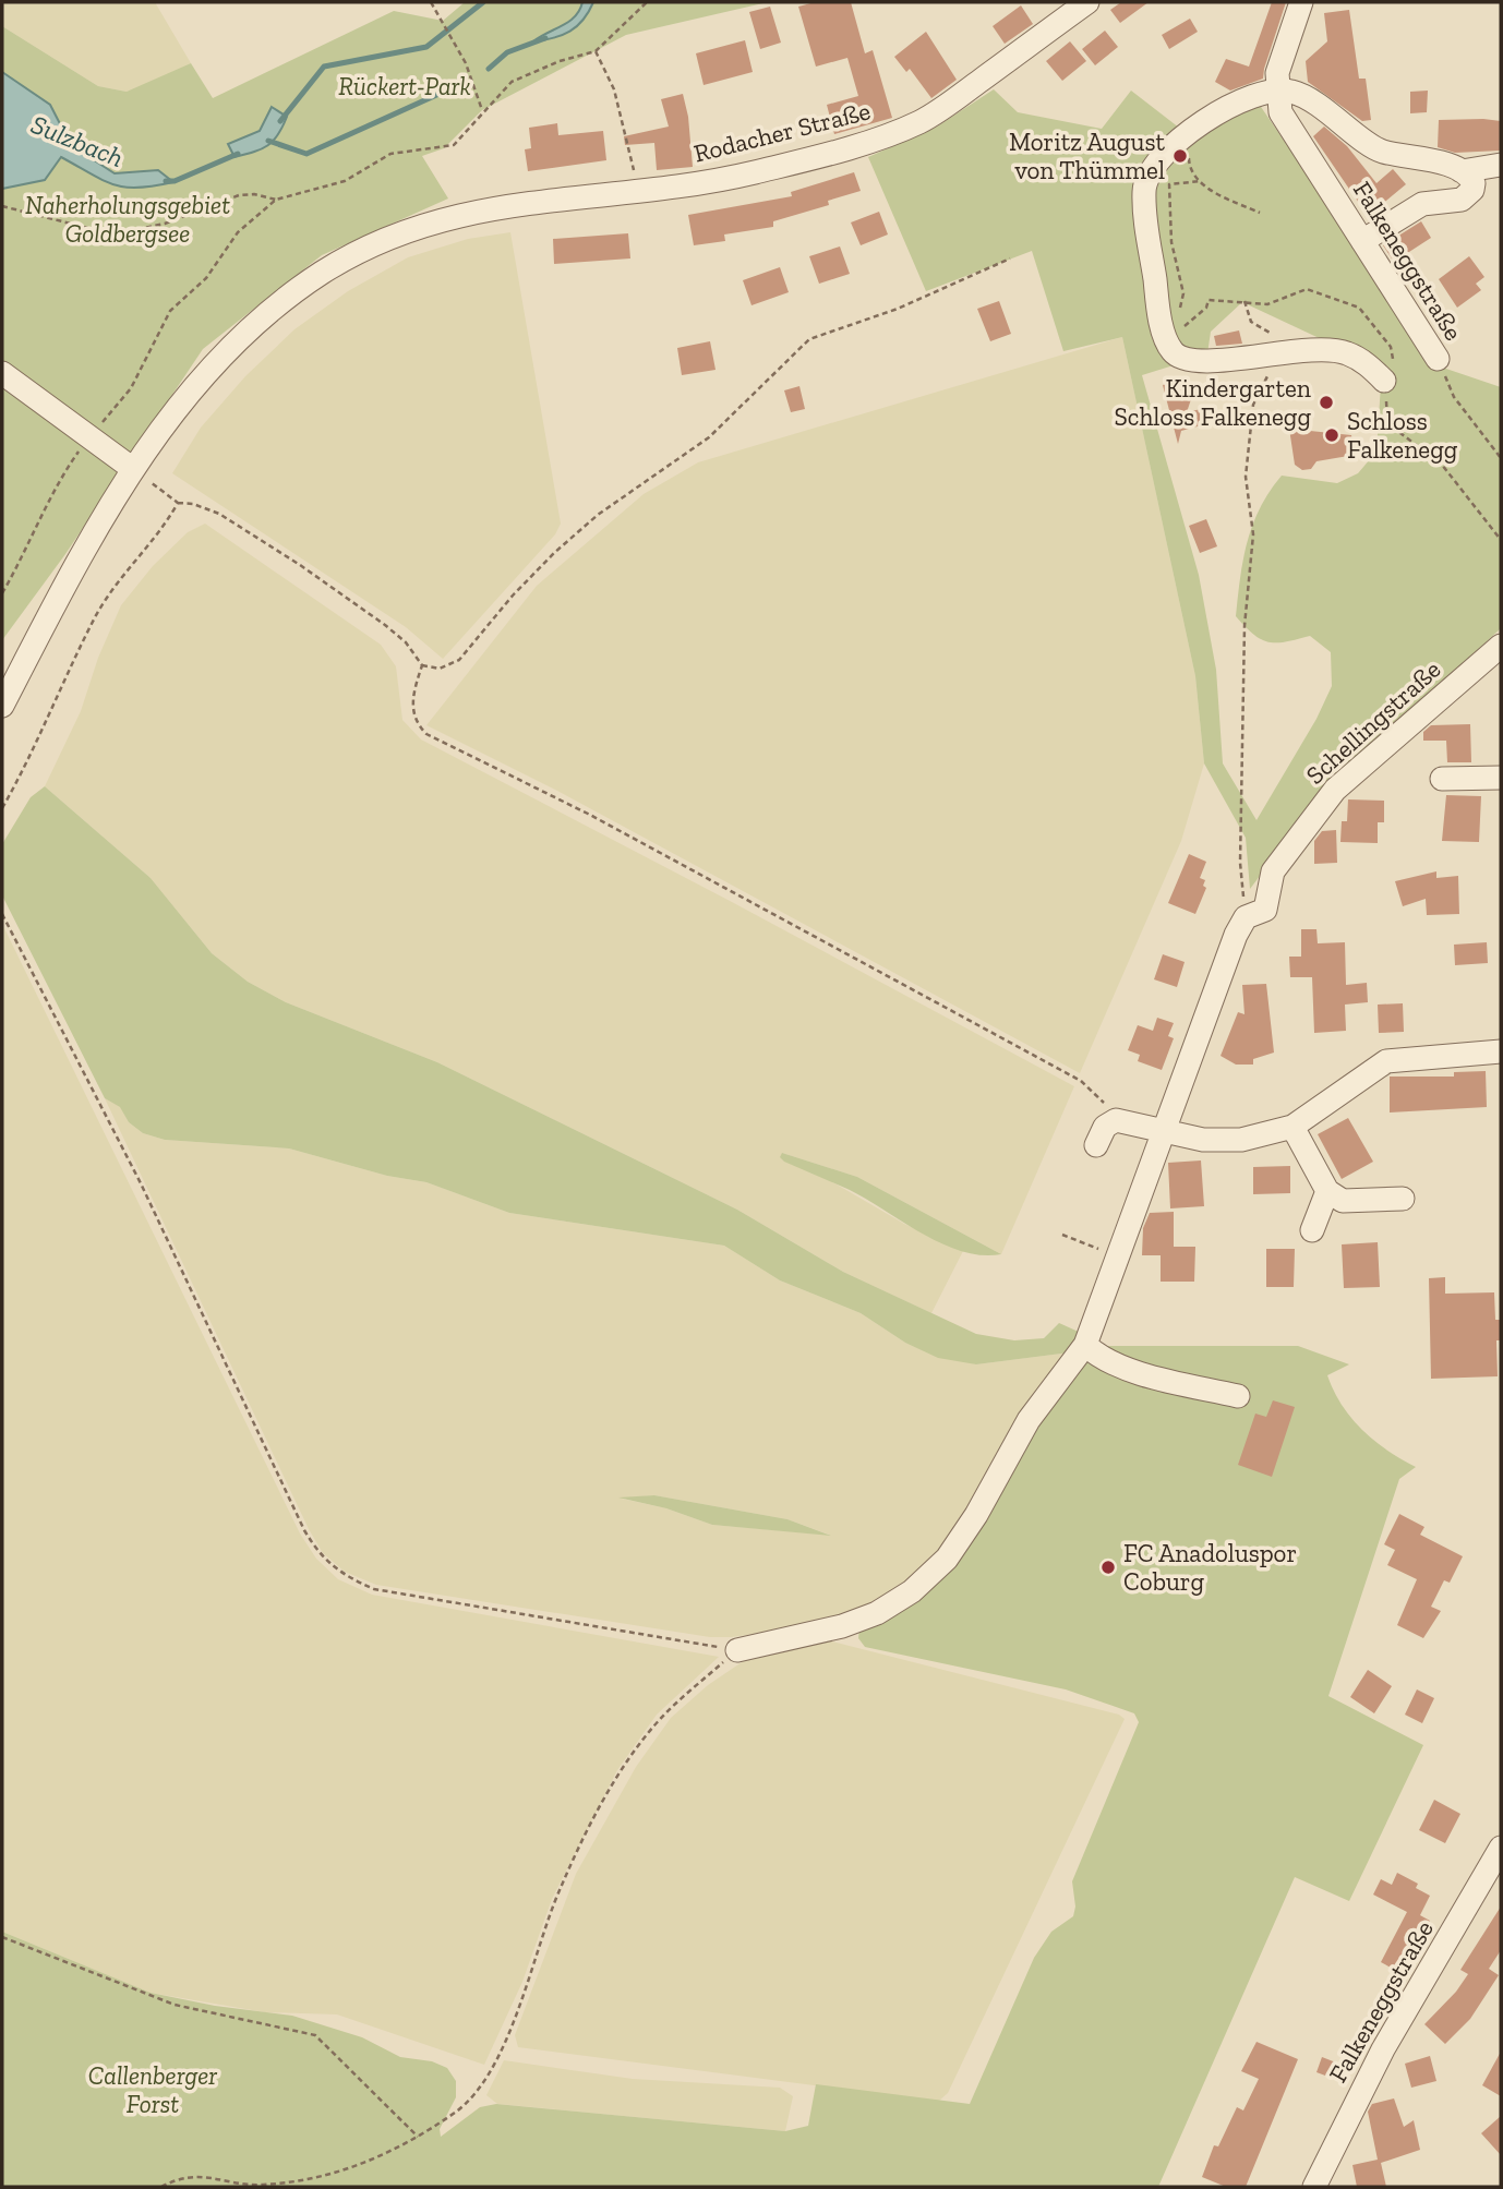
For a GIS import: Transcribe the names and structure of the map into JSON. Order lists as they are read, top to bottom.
{
  "streets": {
    "street": ["Rodacher Straße", "Falkeneggstraße", "Schellingstraße"]
  },
  "water": ["Sulzbach"],
  "parks": ["Rückert-Park", "Naherholungsgebiet Goldbergsee", "Callenberger Forst"],
  "places": [
    "Moritz August von Thümmel",
    "Kindergarten Schloss Falkenegg",
    "Schloss Falkenegg",
    "FC Anadoluspor Coburg"
  ]
}
